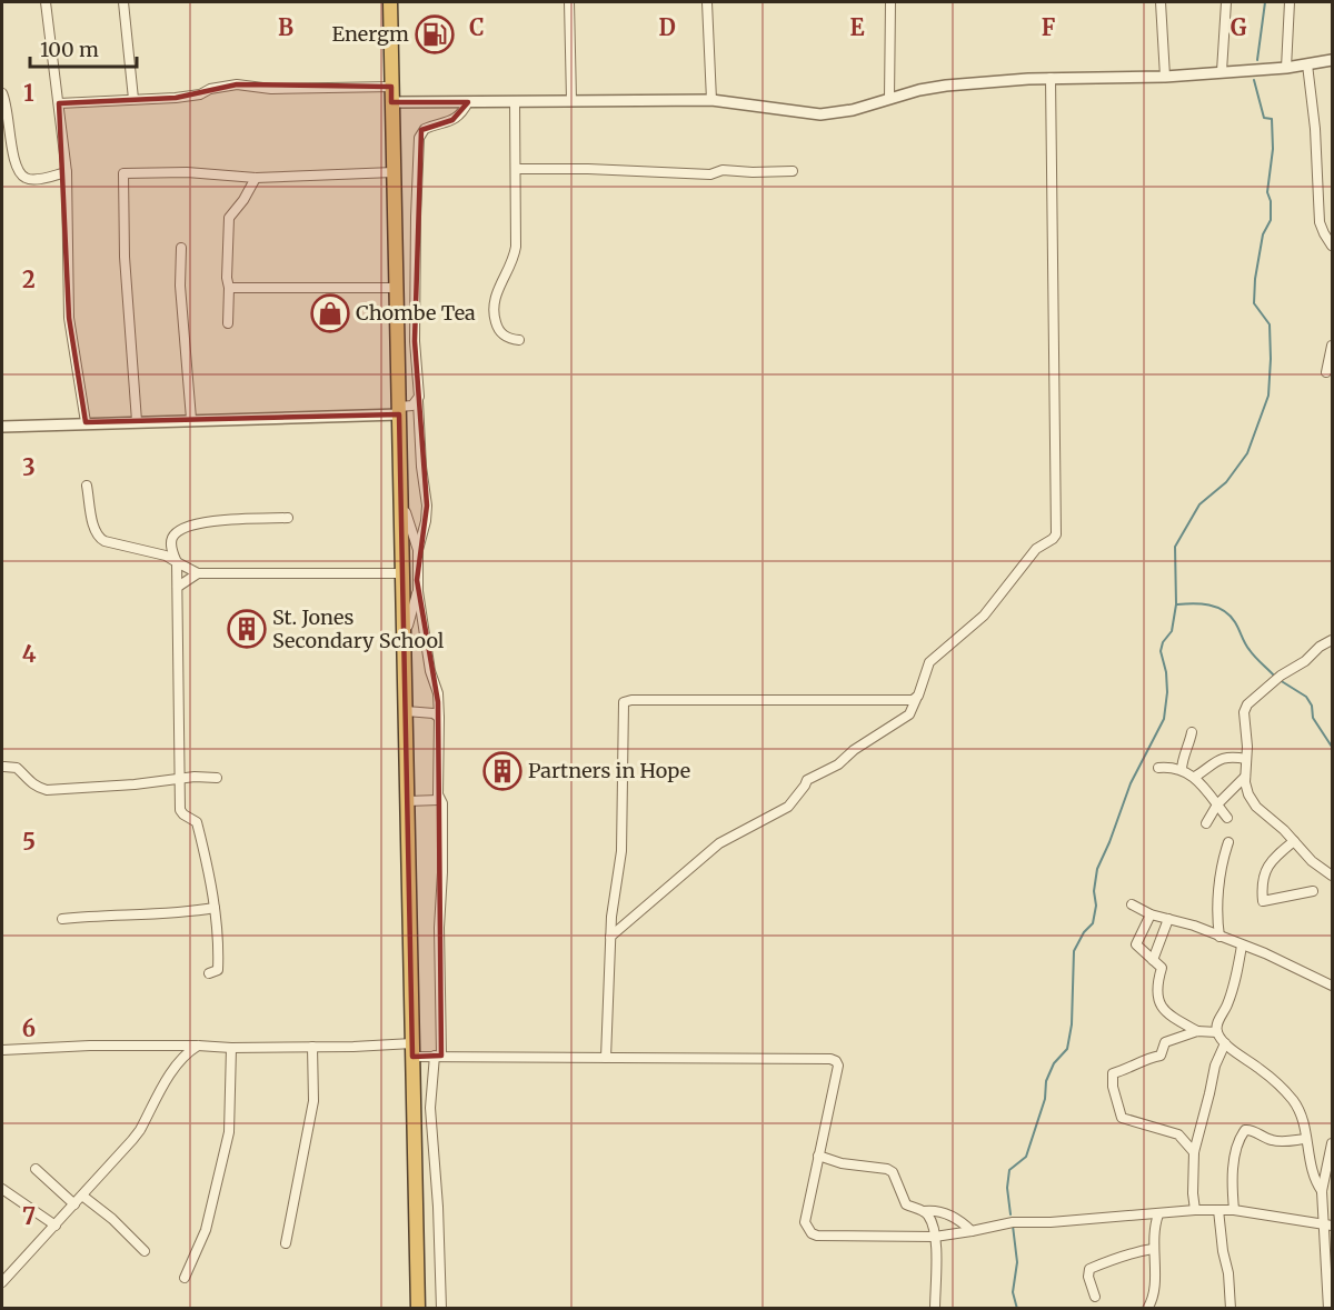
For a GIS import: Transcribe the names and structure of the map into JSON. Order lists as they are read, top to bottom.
{
  "places": {
    "fuel station": ["Energm"],
    "shop": ["Chombe Tea"],
    "building": ["St. Jones Secondary School", "Partners in Hope"]
  },
  "scale_bar": "100 m",
  "grid": {
    "columns": [
      "B",
      "C",
      "D",
      "E",
      "F",
      "G"
    ],
    "rows": [
      "1",
      "2",
      "3",
      "4",
      "5",
      "6",
      "7"
    ]
  }
}
